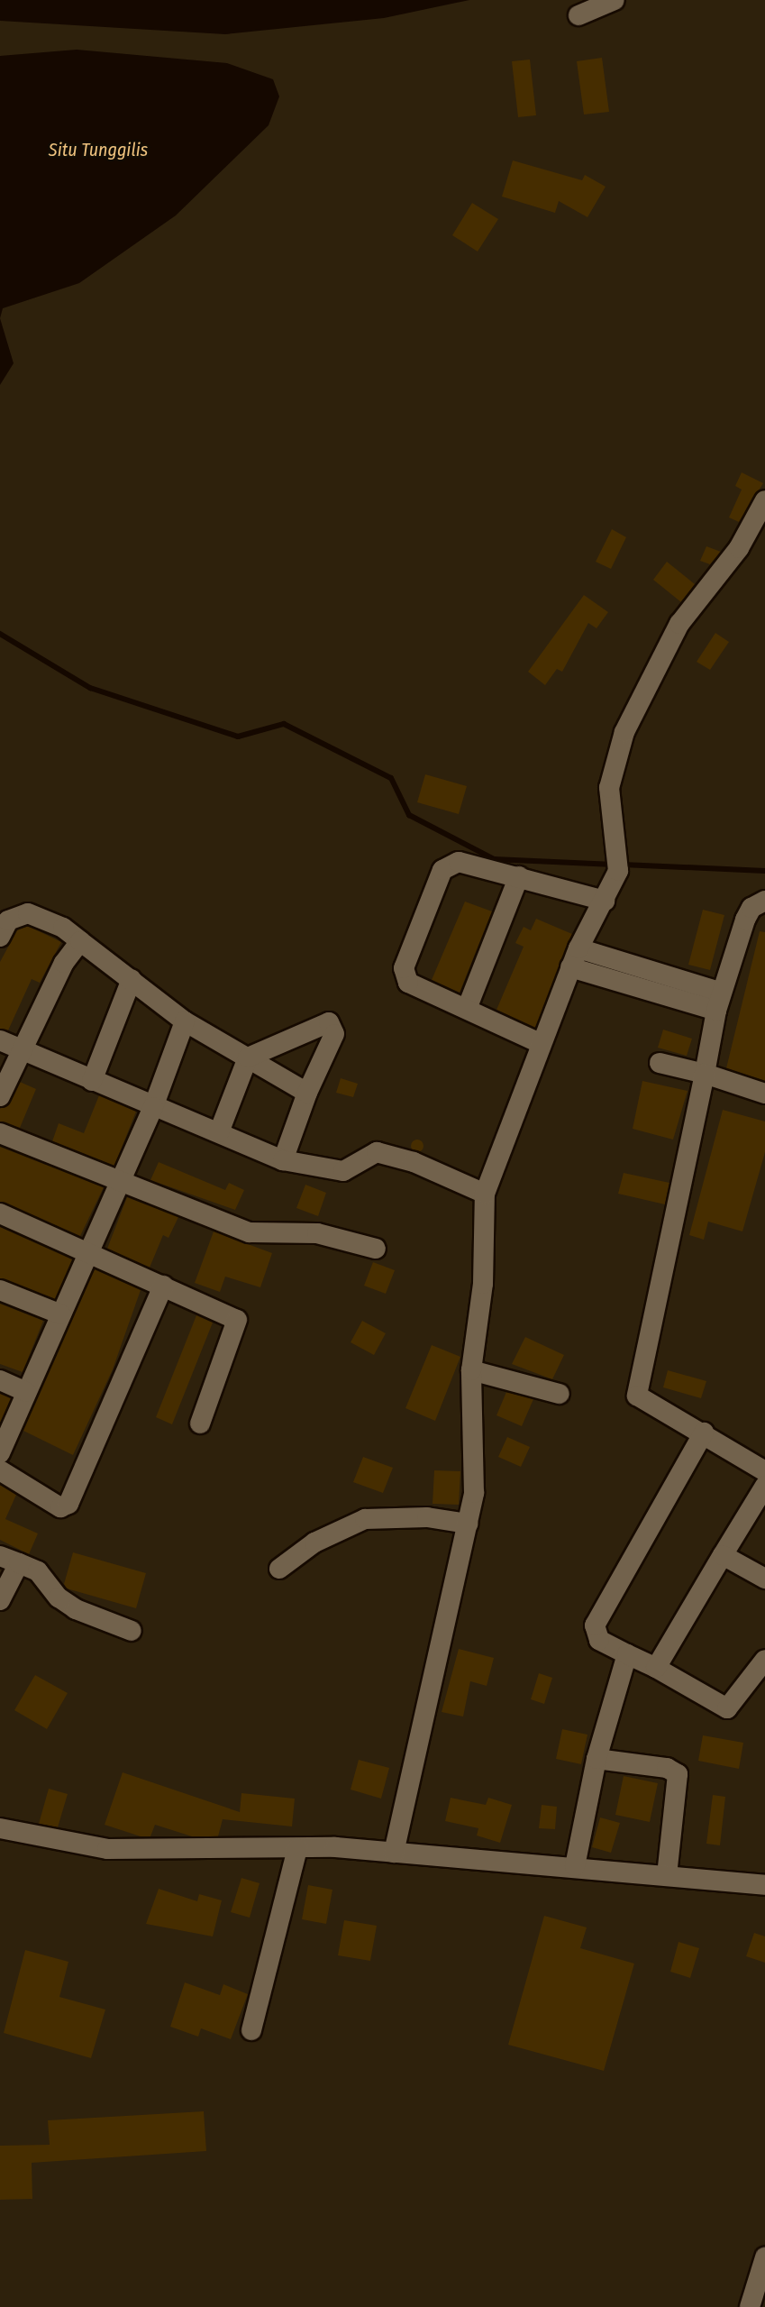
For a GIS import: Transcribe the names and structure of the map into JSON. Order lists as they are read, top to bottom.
{
  "water": ["Situ Tunggilis"]
}
